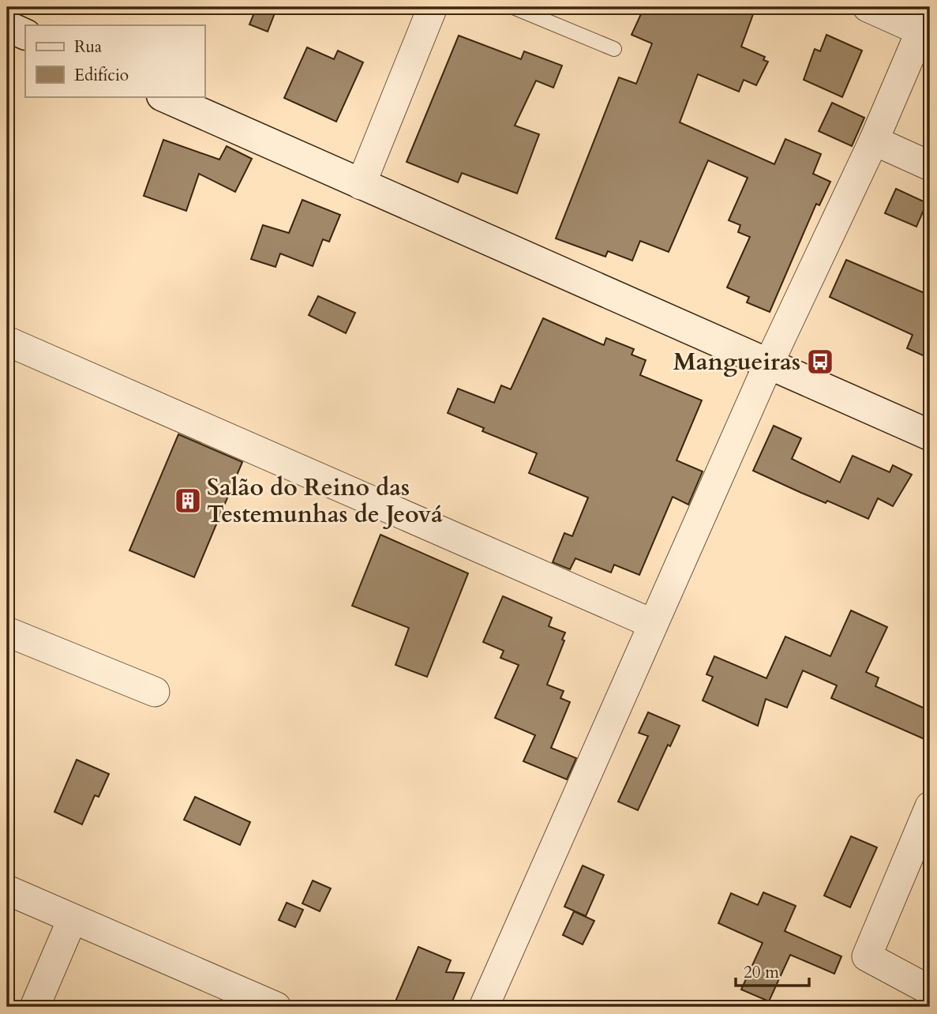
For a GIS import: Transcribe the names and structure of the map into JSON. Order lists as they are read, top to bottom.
{
  "places": {
    "bus stop": ["Mangueiras"],
    "building": ["Salão do Reino das Testemunhas de Jeová"]
  },
  "legend": ["Rua", "Edifício"],
  "scale_bar": "20 m"
}
